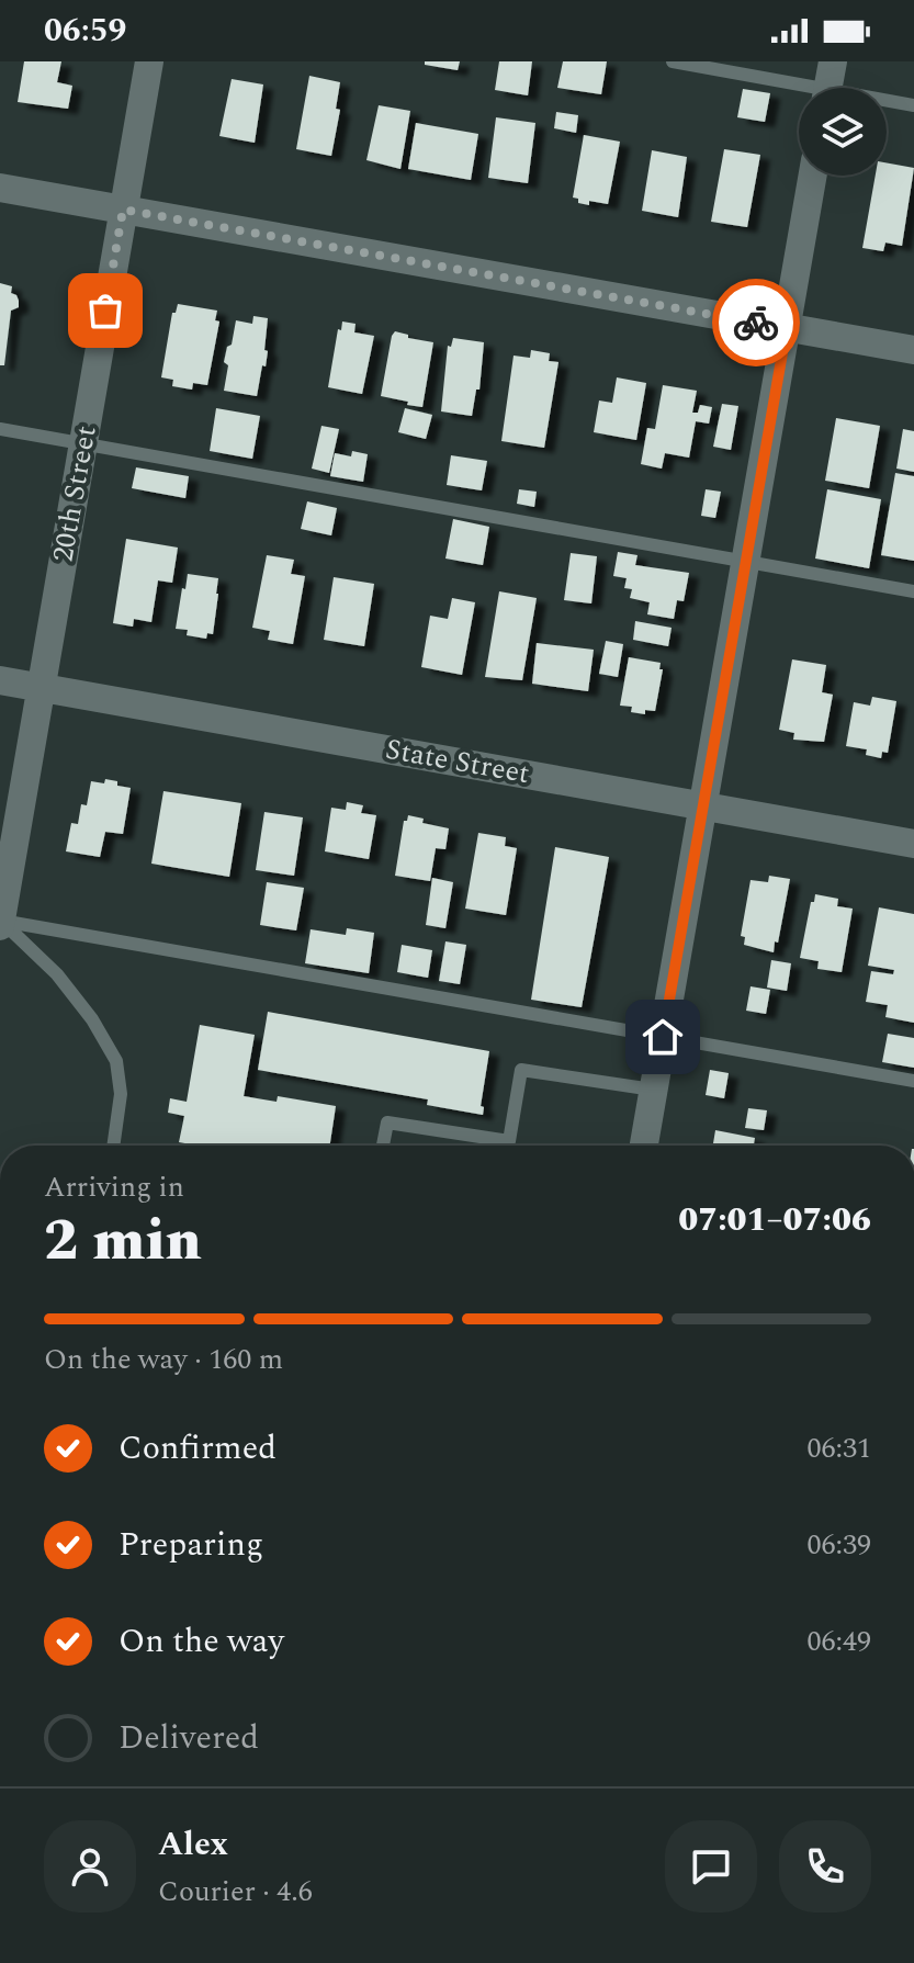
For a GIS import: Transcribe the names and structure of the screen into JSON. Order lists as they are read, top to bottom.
{
  "streets": {
    "street": ["20th Street", "State Street"]
  },
  "crossings": [
    ["20th Street", "State Street"]
  ],
  "page": {
    "status": "06:59",
    "heading": ["2 min", "Arriving in", "07:01–07:06"],
    "panel": ["Alex", "Courier · 4.6"],
    "bar": "On the way · 160 m",
    "list": [
      ["Confirmed", "06:31"],
      ["Preparing", "06:39"],
      ["On the way", "06:49"],
      "Delivered"
    ]
  }
}
